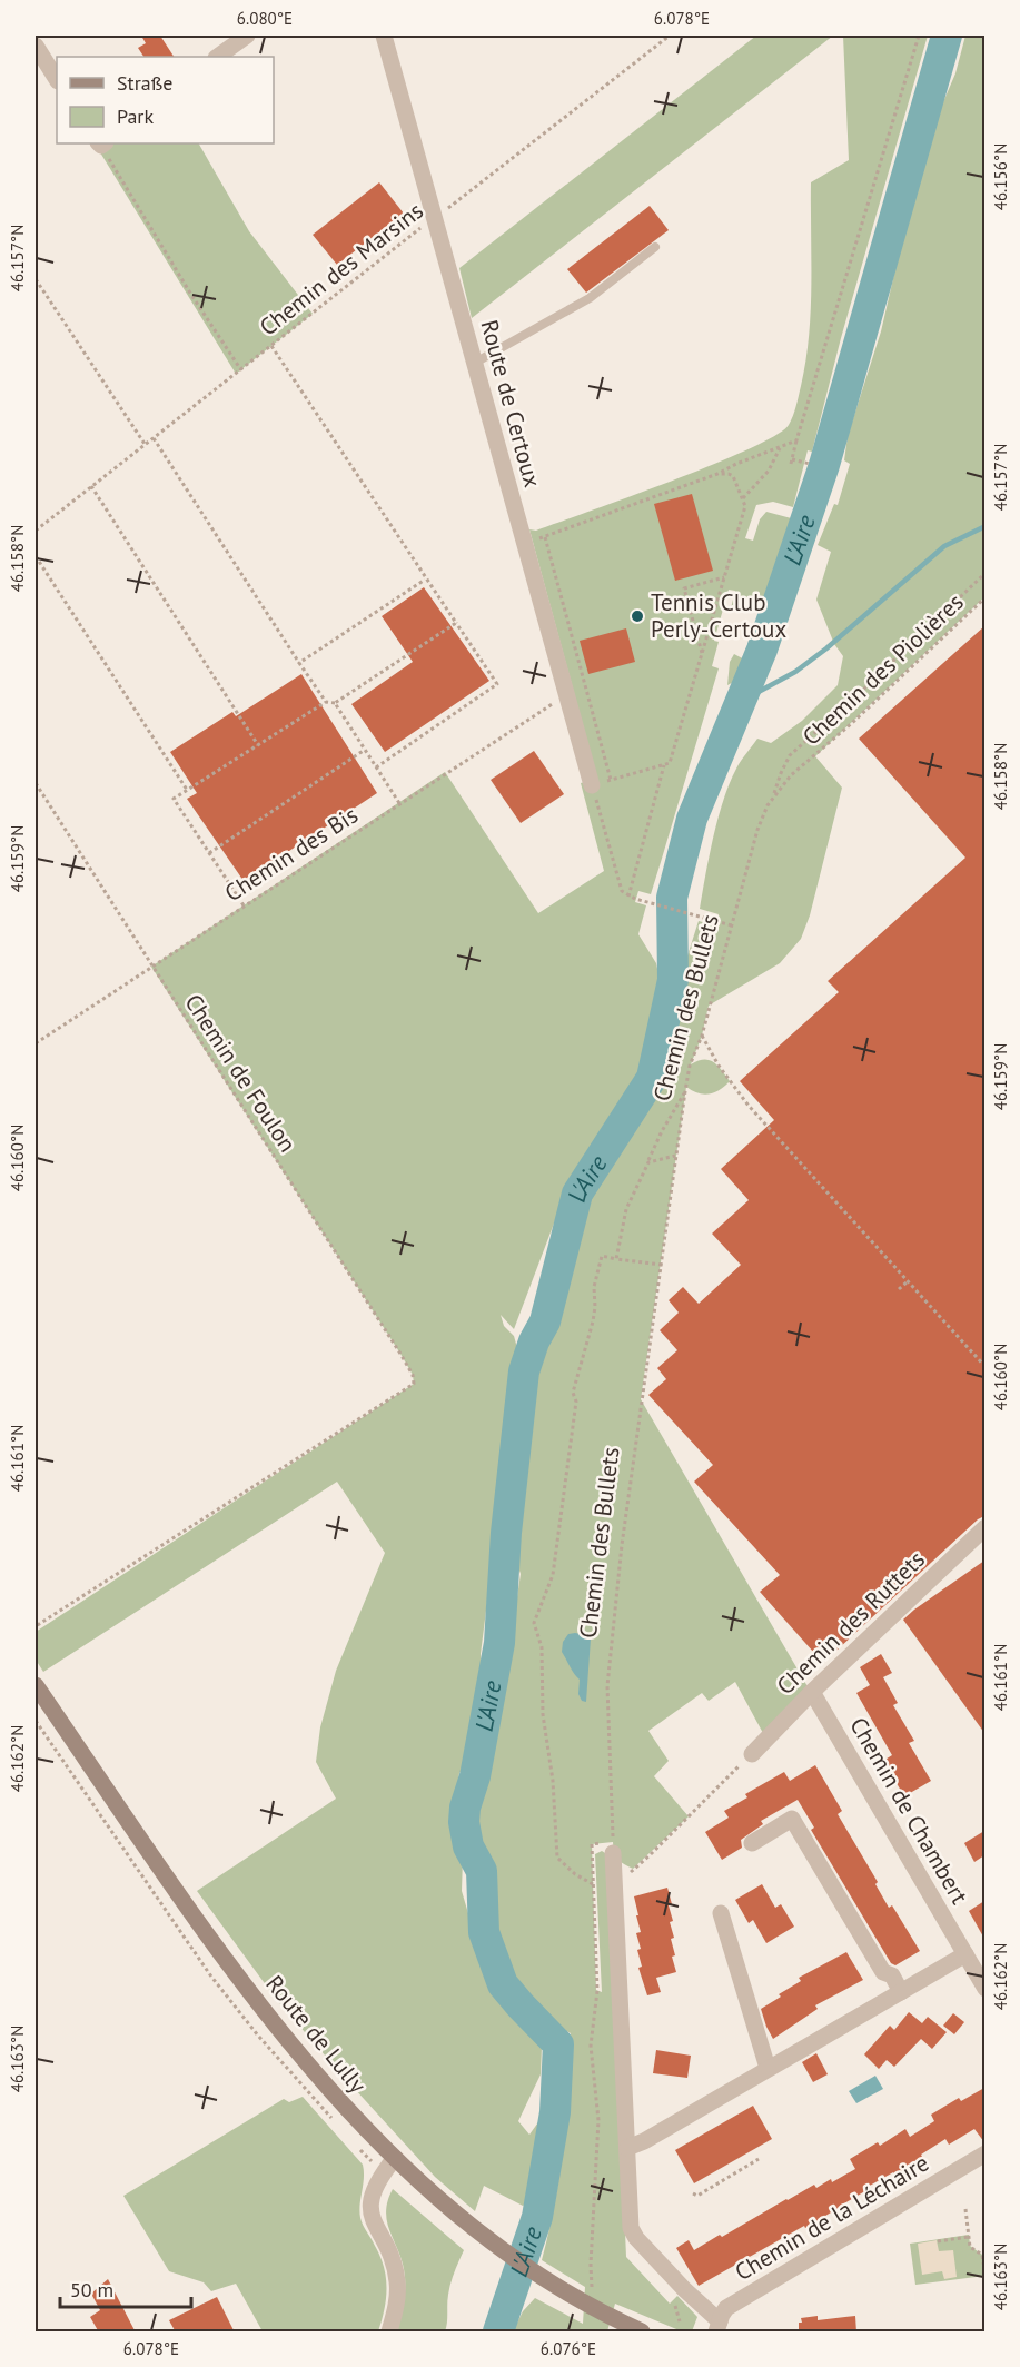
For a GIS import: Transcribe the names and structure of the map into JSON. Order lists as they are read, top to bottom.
{
  "streets": {
    "main road": ["Route de Lully"],
    "street": [
      "Route de Certoux",
      "Chemin des Ruttets",
      "Chemin de Chambert",
      "Chemin de la Léchaire"
    ],
    "path": [
      "Chemin des Marsins",
      "Chemin des Piolières",
      "Chemin des Bis",
      "Chemin des Bullets",
      "Chemin de Foulon"
    ]
  },
  "crossings": [
    ["Chemin des Marsins", "Route de Certoux"],
    ["Route de Certoux", "Chemin des Bis"],
    ["Chemin des Piolières", "Chemin des Bullets"],
    ["Chemin des Bis", "Chemin de Foulon"],
    ["Chemin des Ruttets", "Chemin de Chambert"]
  ],
  "water": ["L'Aire"],
  "places": ["Tennis Club Perly-Certoux"],
  "legend": ["Straße", "Park"],
  "scale_bar": "50 m",
  "coordinates": [
    "6.080°E",
    "6.078°E",
    "46.156°N",
    "46.157°N",
    "46.158°N",
    "46.159°N",
    "46.160°N",
    "46.161°N",
    "46.162°N",
    "46.163°N",
    "6.076°E"
  ]
}
